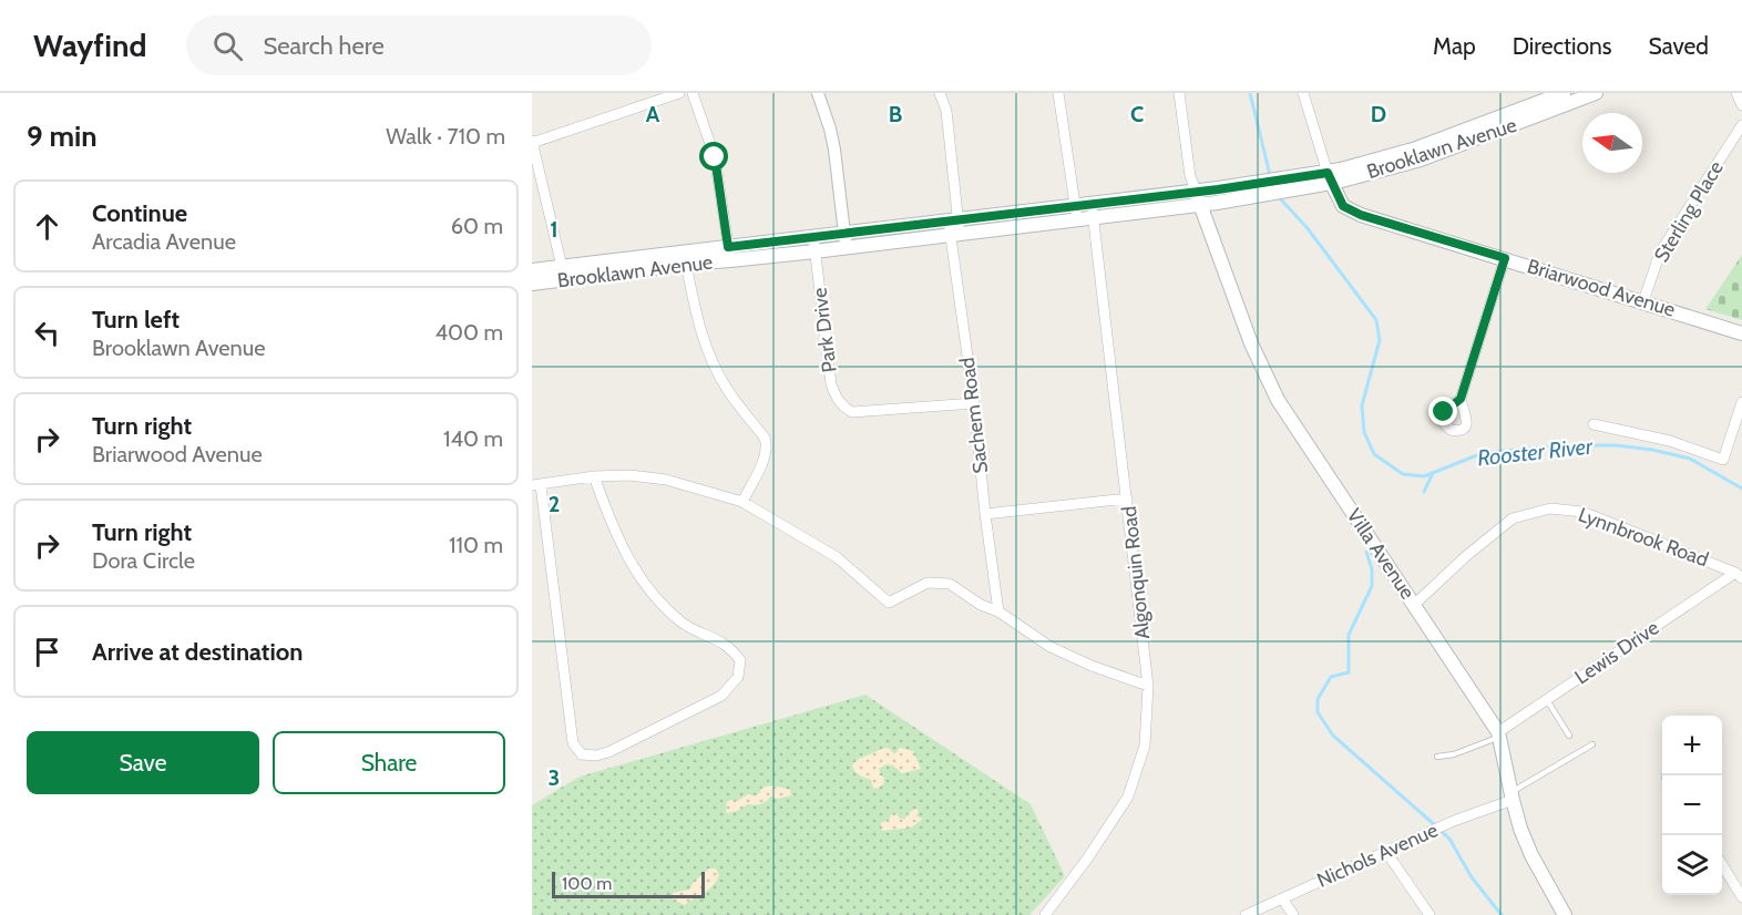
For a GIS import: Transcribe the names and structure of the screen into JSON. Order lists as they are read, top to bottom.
{
  "streets": {
    "main road": ["Brooklawn Avenue", "Briarwood Avenue", "Villa Avenue"],
    "street": [
      "Sterling Place",
      "Park Drive",
      "Sachem Road",
      "Lynnbrook Road",
      "Algonquin Road",
      "Lewis Drive",
      "Nichols Avenue"
    ]
  },
  "crossings": [
    ["Brooklawn Avenue", "Briarwood Avenue"],
    ["Brooklawn Avenue", "Park Drive"],
    ["Brooklawn Avenue", "Sachem Road"],
    ["Brooklawn Avenue", "Villa Avenue"],
    ["Brooklawn Avenue", "Algonquin Road"],
    ["Sterling Place", "Briarwood Avenue"],
    ["Park Drive", "Sachem Road"],
    ["Lynnbrook Road", "Villa Avenue"],
    ["Lynnbrook Road", "Lewis Drive"],
    ["Villa Avenue", "Lewis Drive"],
    ["Villa Avenue", "Nichols Avenue"]
  ],
  "water": ["Rooster River"],
  "scale_bar": "100 m",
  "north": "left",
  "page": {
    "header": "Wayfind",
    "search": "Search here",
    "nav": ["Map", "Directions", "Saved"],
    "heading": ["9 min", "Walk · 710 m"],
    "list": [
      ["Continue", "Arcadia Avenue", "60 m"],
      ["Turn left", "Brooklawn Avenue", "400 m"],
      ["Turn right", "Briarwood Avenue", "140 m"],
      ["Turn right", "Dora Circle", "110 m"],
      "Arrive at destination"
    ],
    "buttons": ["Save", "Share"],
    "map_buttons": ["+", "−"],
    "scale": "100 m"
  },
  "grid": {
    "columns": [
      "A",
      "B",
      "C",
      "D"
    ],
    "rows": ["1", "2", "3"]
  }
}
